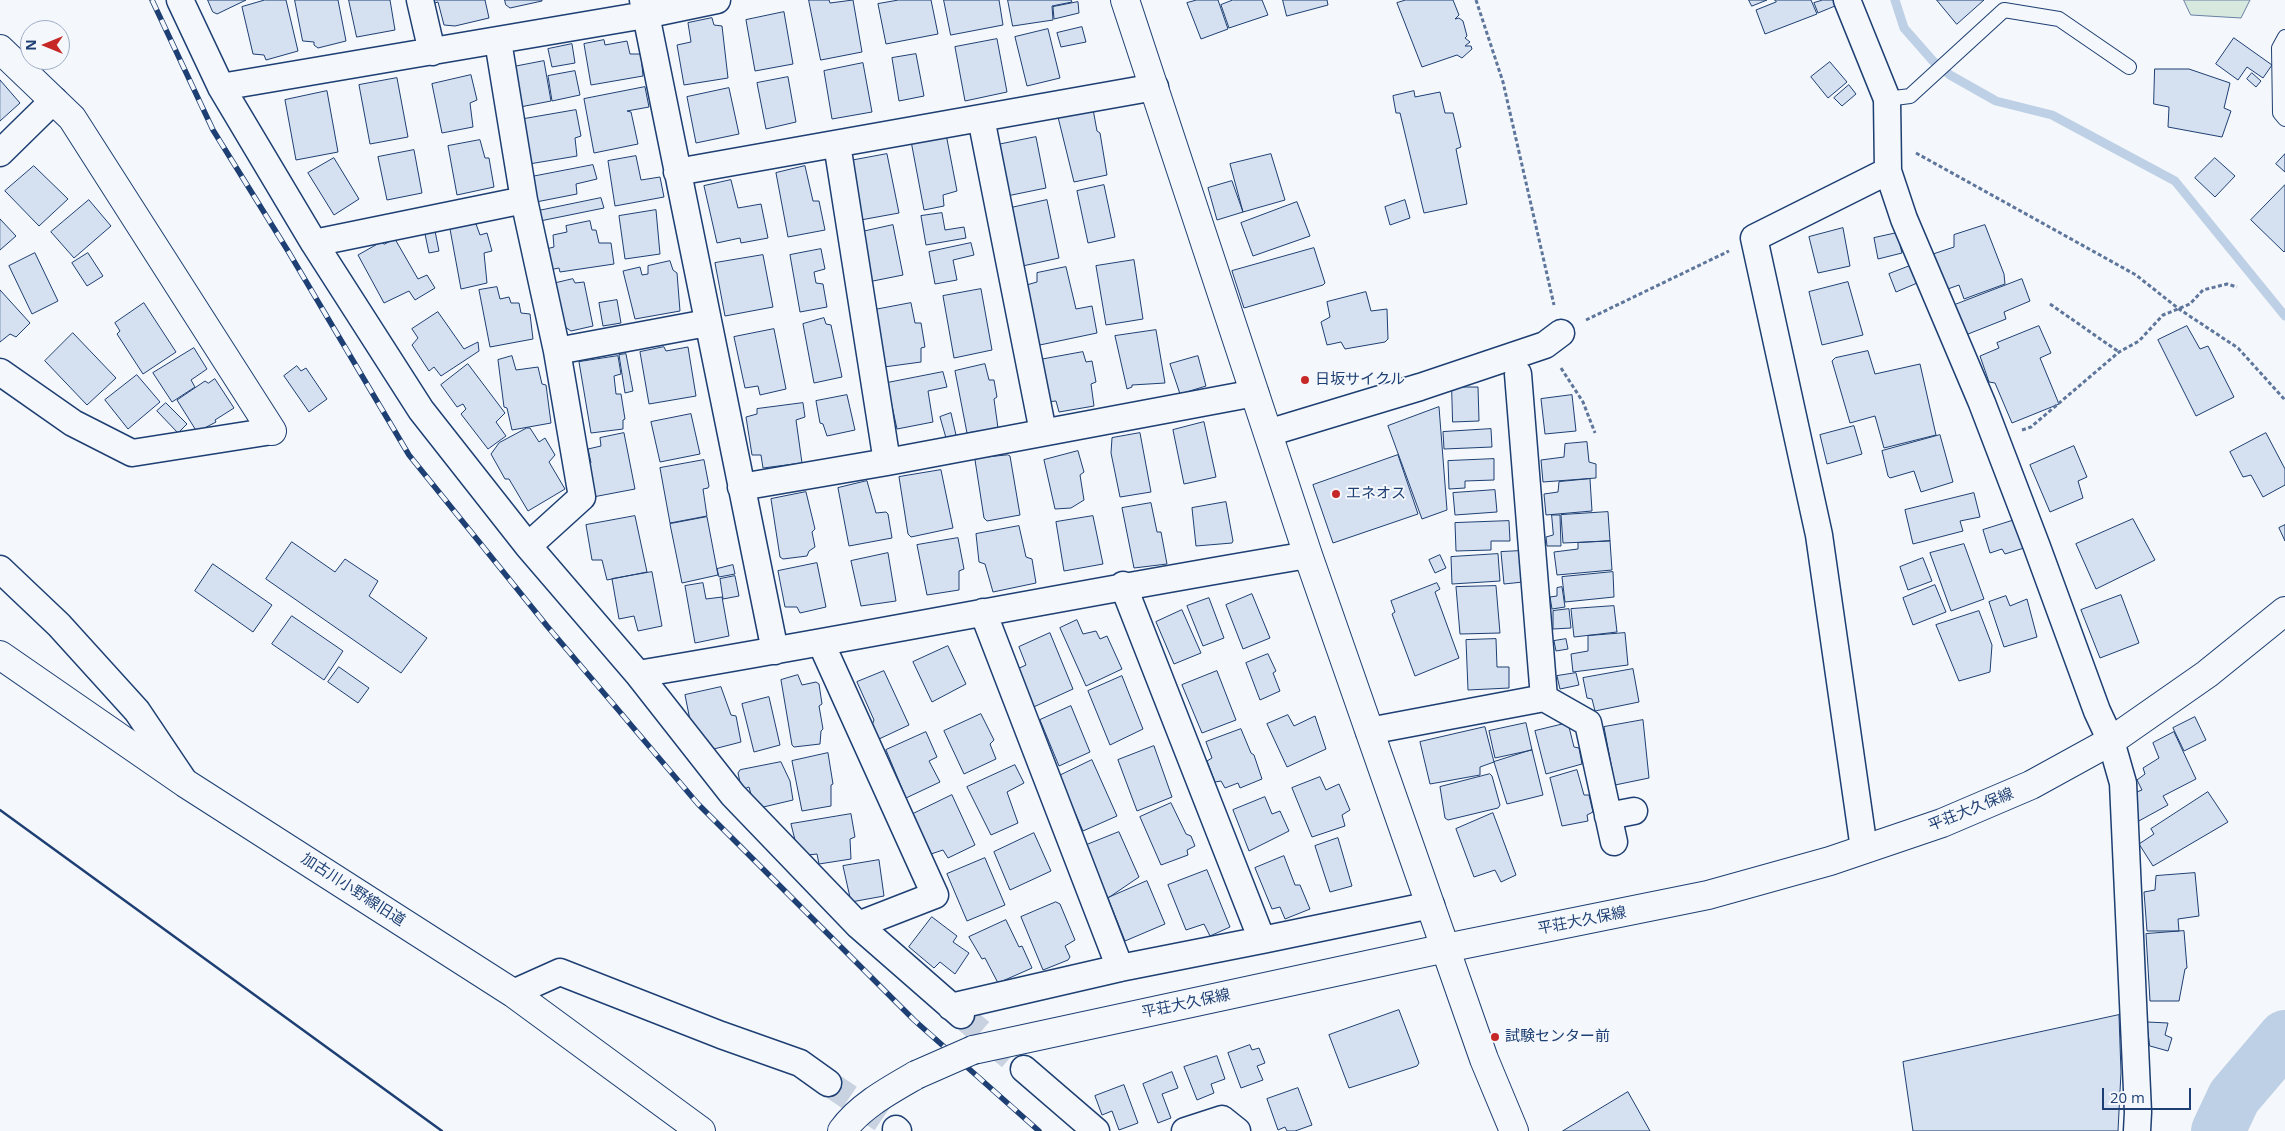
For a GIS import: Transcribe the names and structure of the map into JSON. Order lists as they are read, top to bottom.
{
  "streets": {
    "street": ["平荘大久保線", "加古川小野線旧道"]
  },
  "places": ["日坂サイクル", "エネオス", "試験センター前"],
  "scale_bar": "20 m",
  "north": "left"
}
